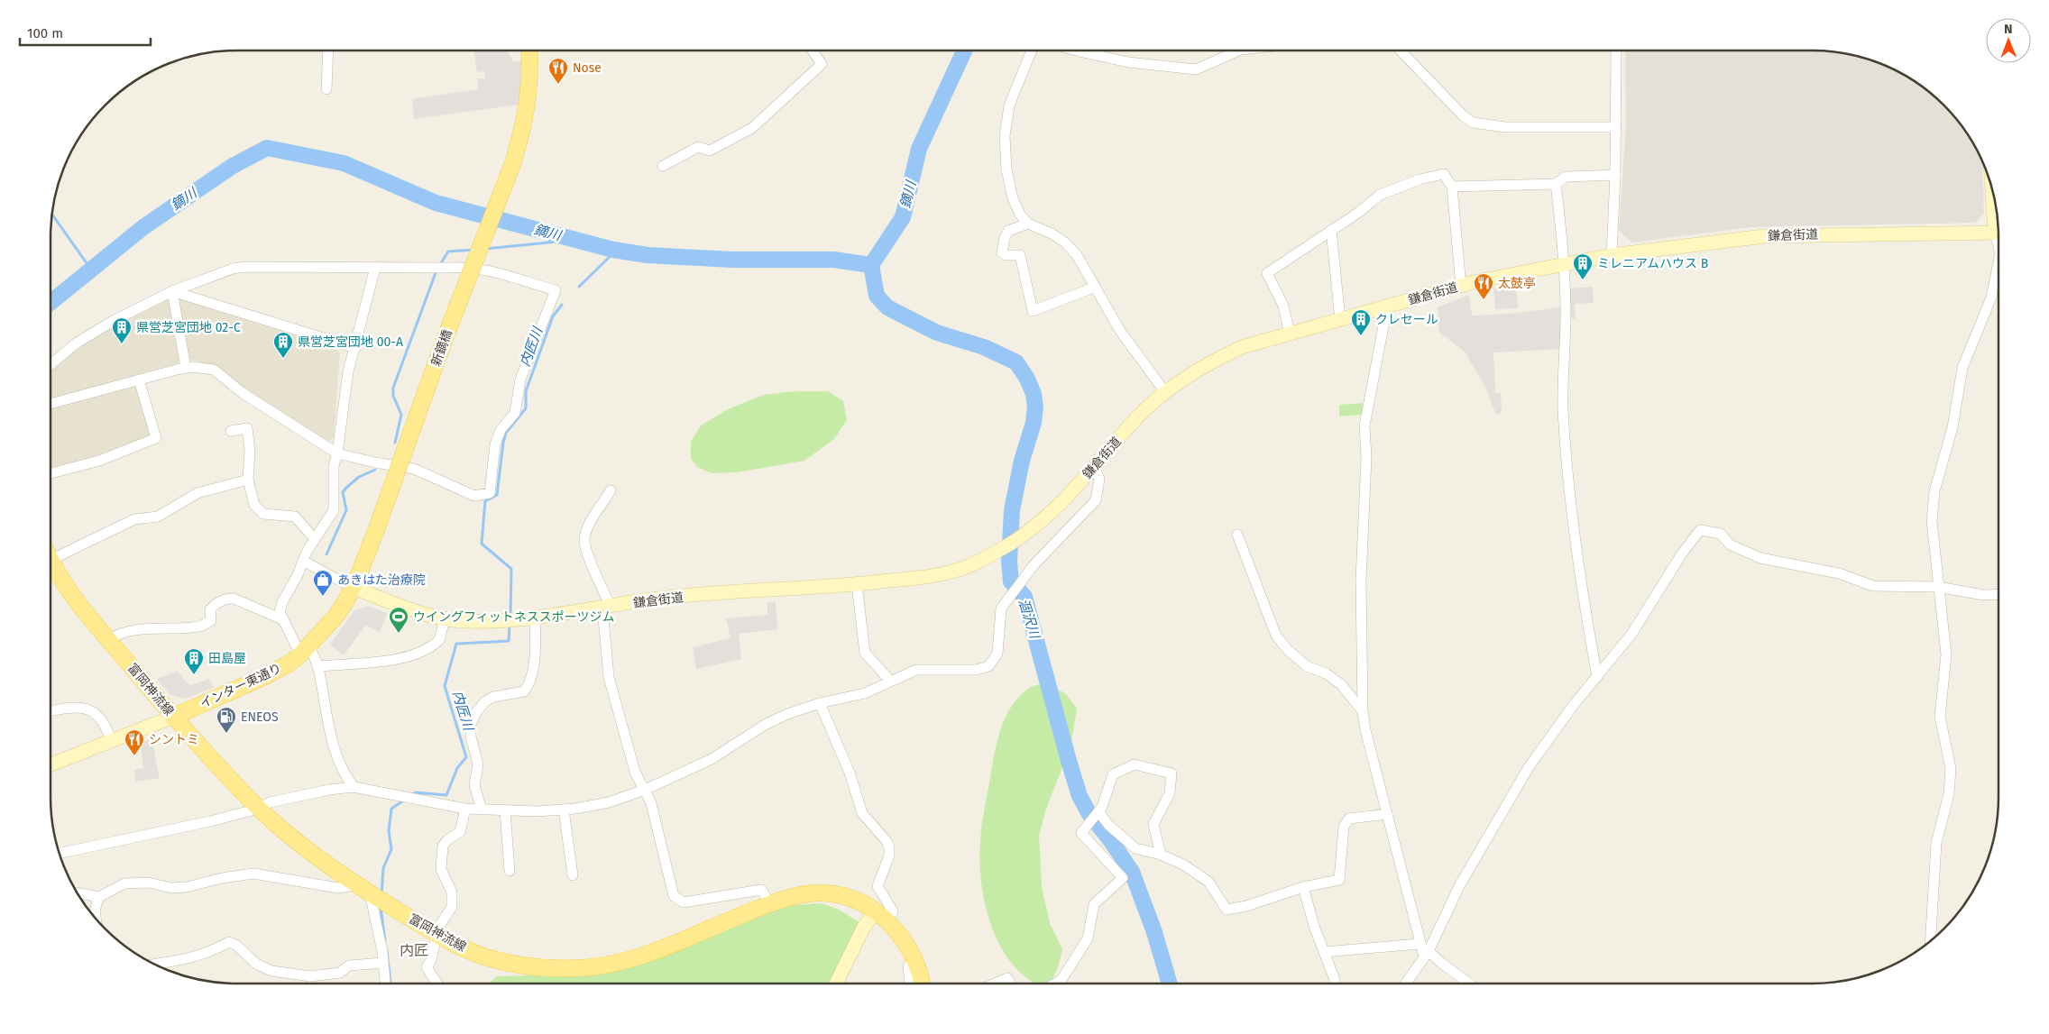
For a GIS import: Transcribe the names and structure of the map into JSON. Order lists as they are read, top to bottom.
{
  "streets": {
    "main road": ["新鏑橋", "インター東通り", "富岡神流線"],
    "street": ["鎌倉街道"]
  },
  "crossings": [
    ["鎌倉街道", "インター東通り"],
    ["新鏑橋", "インター東通り"],
    ["インター東通り", "富岡神流線"]
  ],
  "districts": ["内匠"],
  "water": ["鏑川", "内匠川", "涸沢川"],
  "places": {
    "restaurant": ["Nose", "太鼓亭", "シントミ"],
    "building": [
      "ミレニアムハウス B",
      "クレセール",
      "県営芝宮団地 02-C",
      "県営芝宮団地 00-A",
      "田島屋"
    ],
    "shop": ["あきはた治療院"],
    "sports": ["ウイングフィットネススポーツジム"],
    "fuel station": ["ENEOS"]
  },
  "scale_bar": "100 m",
  "north": "top"
}
